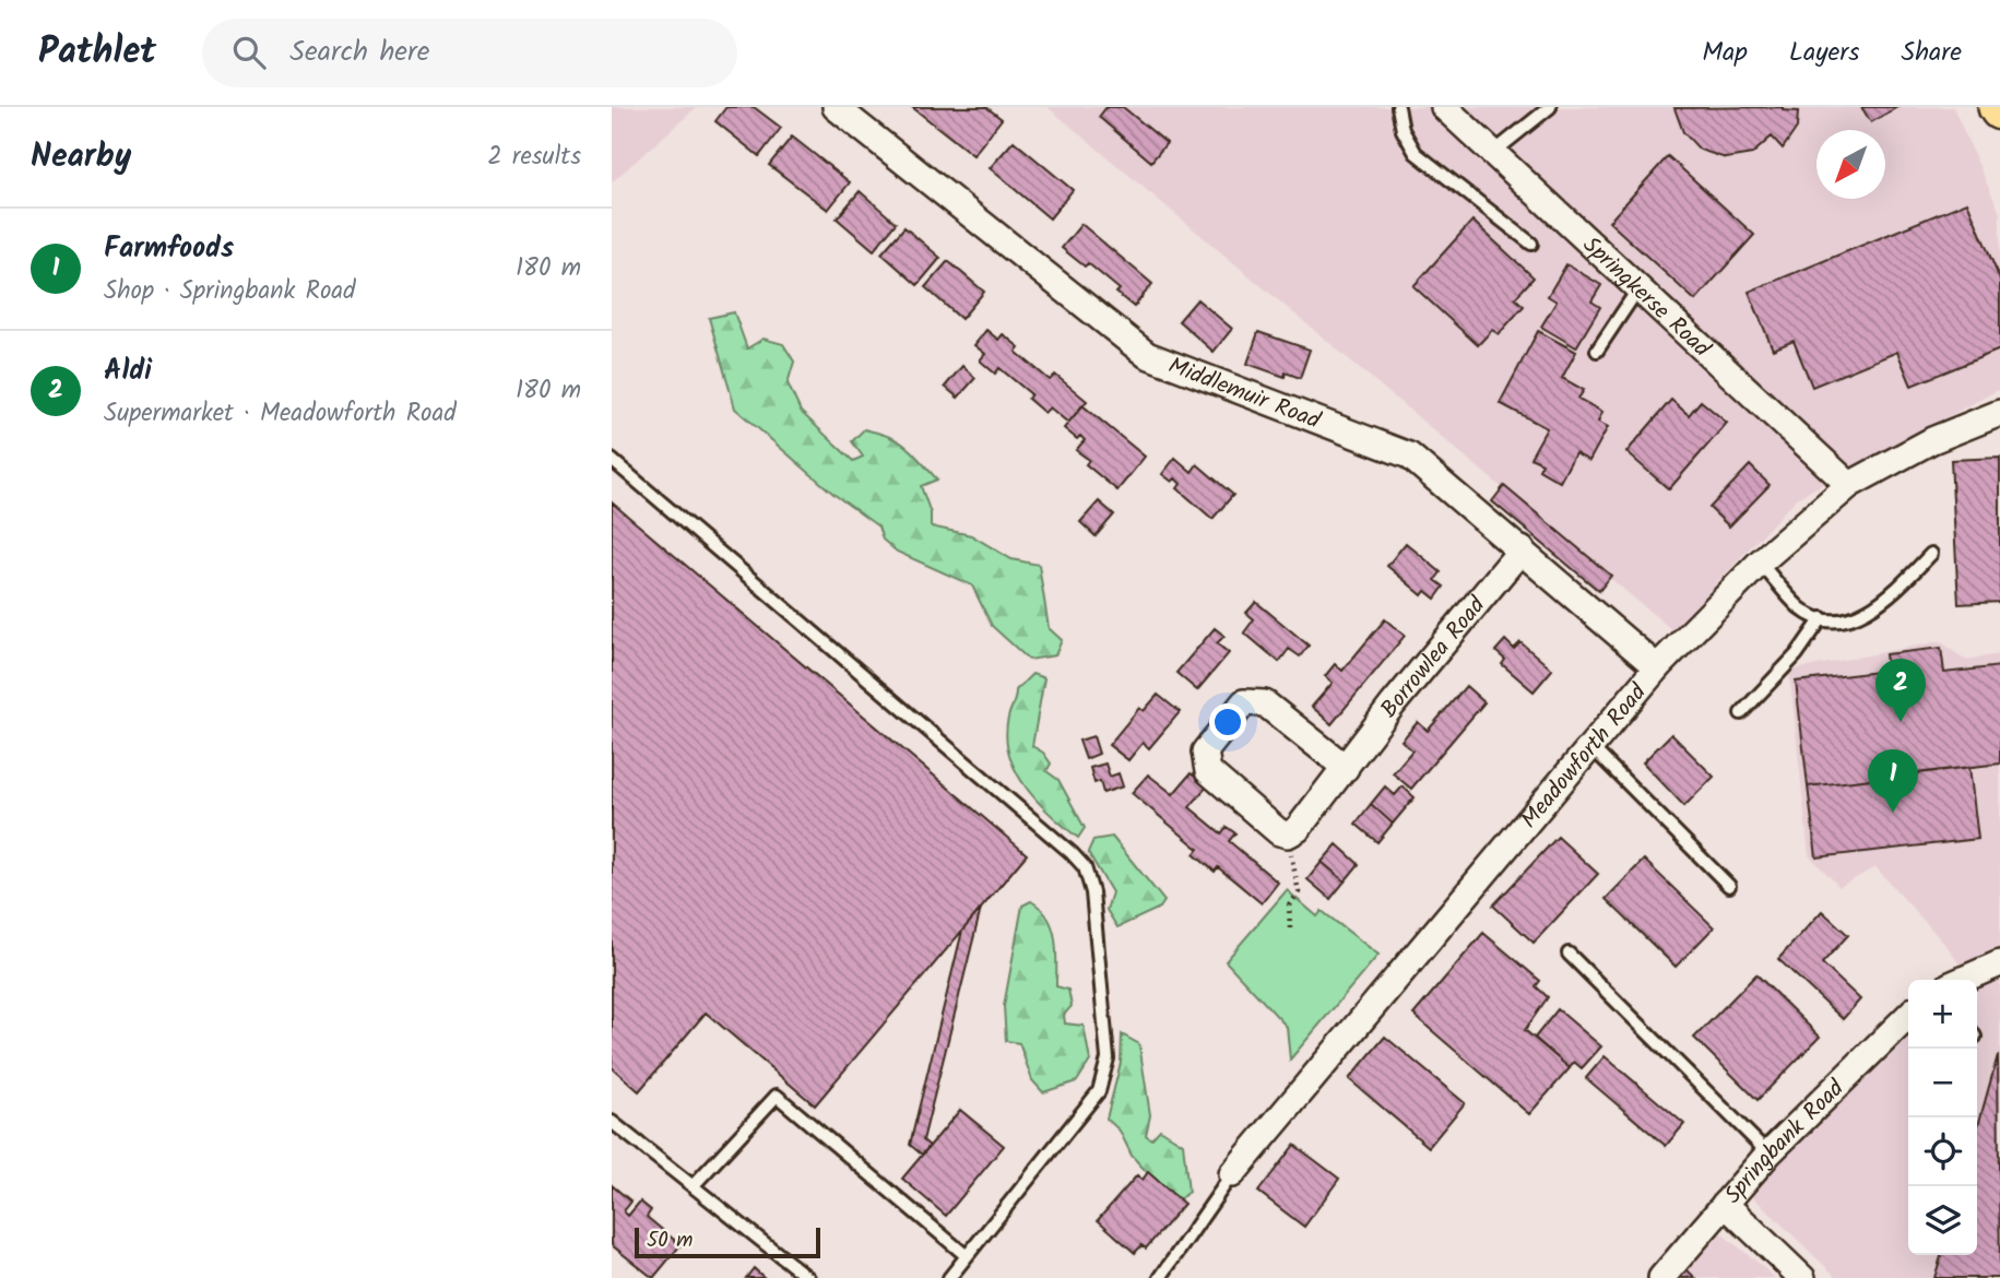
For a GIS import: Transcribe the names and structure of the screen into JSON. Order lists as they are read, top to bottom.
{
  "streets": {
    "street": [
      "Springkerse Road",
      "Middlemuir Road",
      "Borrowlea Road",
      "Meadowforth Road",
      "Springbank Road"
    ]
  },
  "crossings": [
    ["Springkerse Road", "Meadowforth Road"],
    ["Middlemuir Road", "Borrowlea Road"],
    ["Middlemuir Road", "Meadowforth Road"]
  ],
  "scale_bar": "50 m",
  "north": "bottom left",
  "page": {
    "header": "Pathlet",
    "search": "Search here",
    "nav": ["Map", "Layers", "Share"],
    "heading": ["Nearby", "2 results"],
    "list": [
      {
        "mark": "1",
        "name": "Farmfoods",
        "note": "Shop · Springbank Road",
        "value": "180 m"
      },
      {
        "mark": "2",
        "name": "Aldi",
        "note": "Supermarket · Meadowforth Road",
        "value": "180 m"
      }
    ],
    "pins": ["2", "1"],
    "map_buttons": ["+", "−"],
    "scale": "50 m"
  }
}
